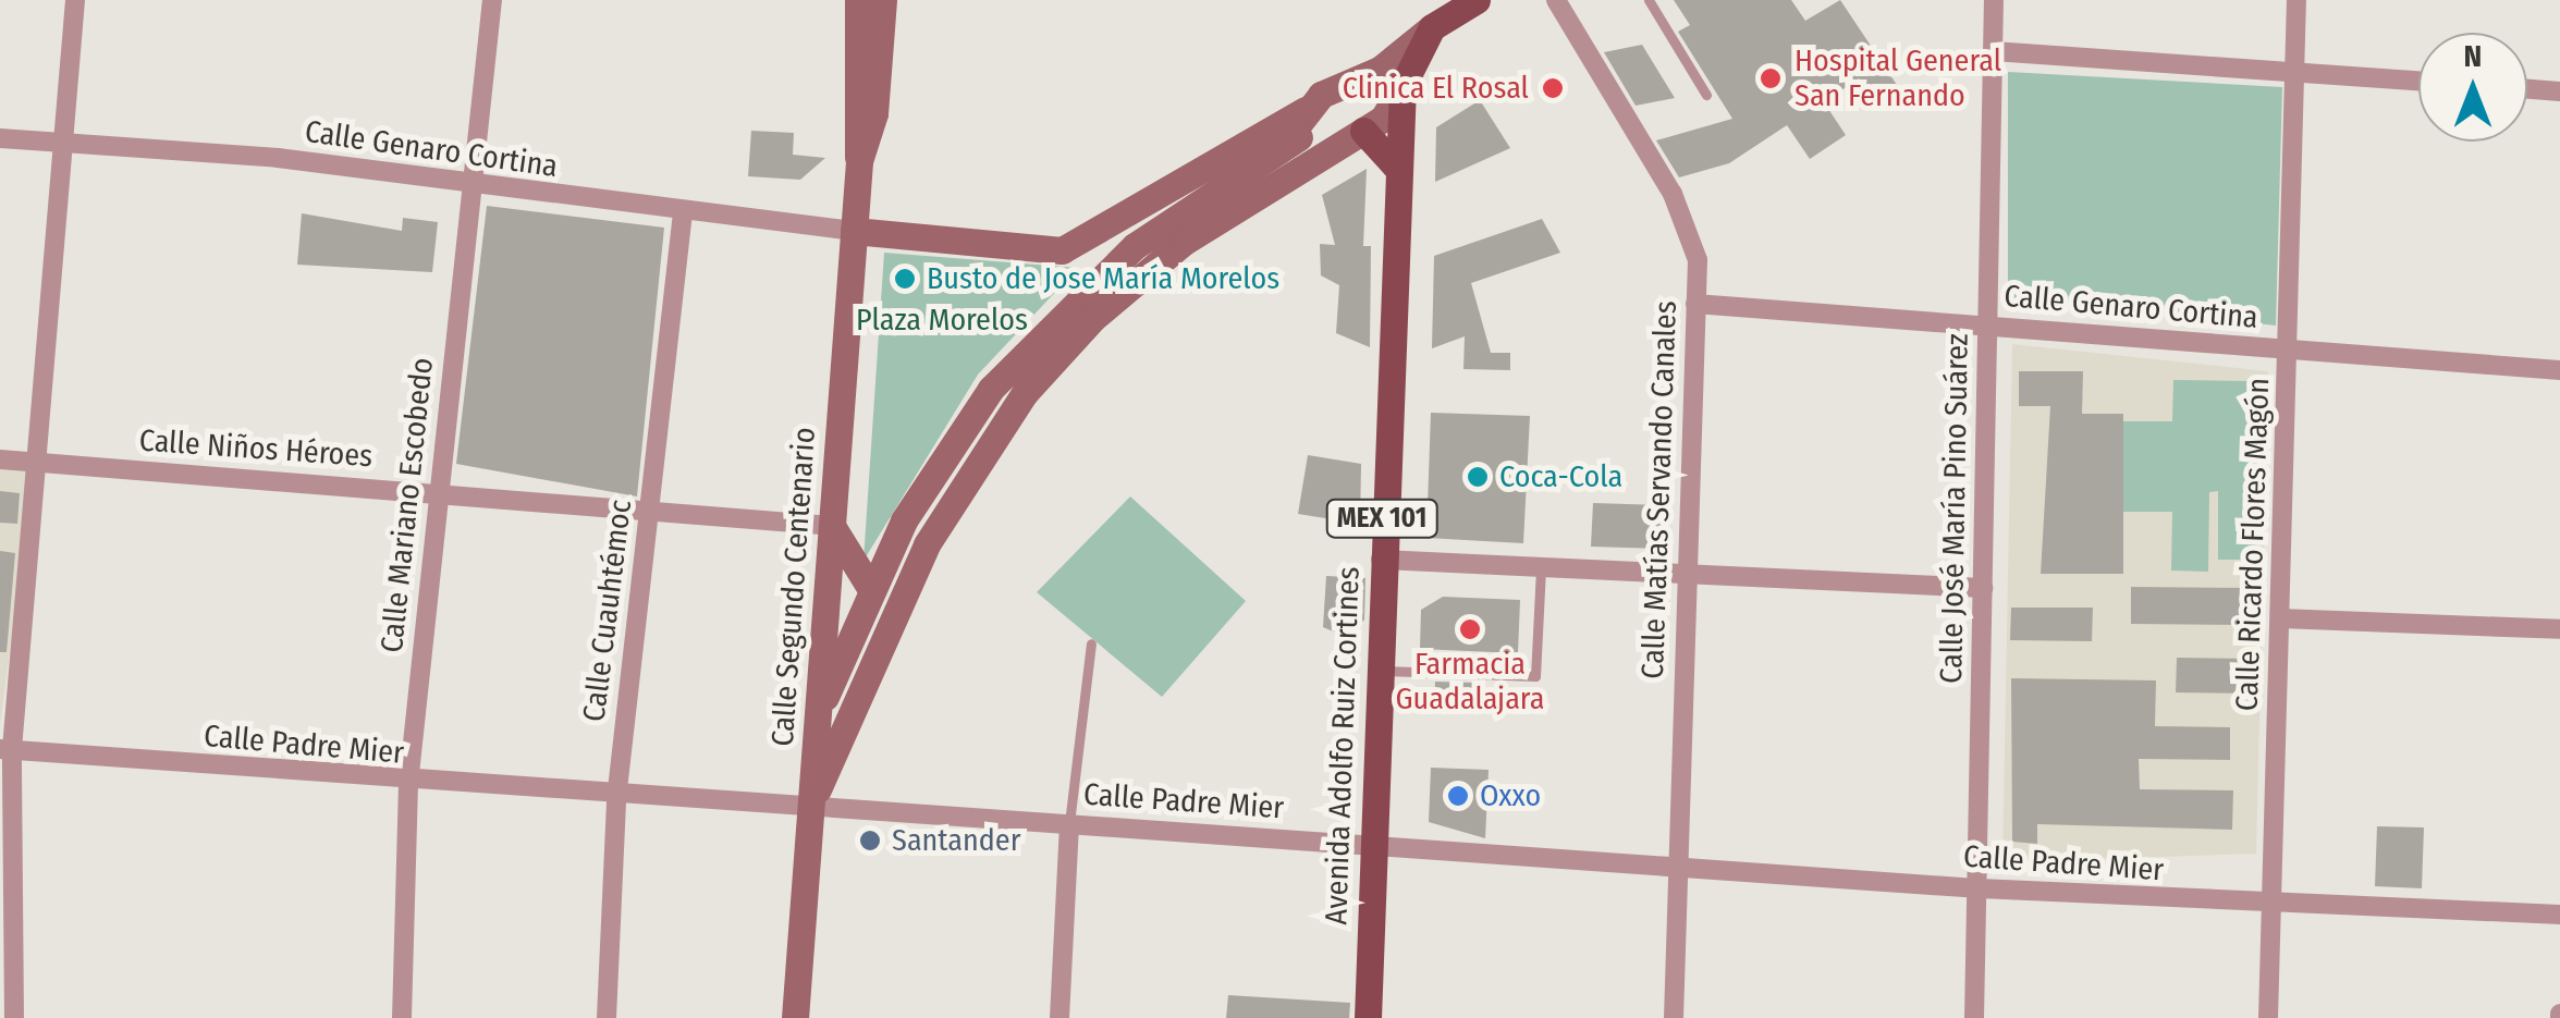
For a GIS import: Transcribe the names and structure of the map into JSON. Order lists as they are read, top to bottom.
{
  "streets": {
    "main road": ["MEX 101", "Avenida Adolfo Ruiz Cortines"],
    "street": [
      "Calle Genaro Cortina",
      "Calle Niños Héroes",
      "Calle Matías Servando Canales",
      "Calle Mariano Escobedo",
      "Calle José María Pino Suárez",
      "Calle Ricardo Flores Magón",
      "Calle Segundo Centenario",
      "Calle Cuauhtémoc",
      "Calle Padre Mier"
    ]
  },
  "crossings": [
    ["Calle Genaro Cortina", "Calle Matías Servando Canales"],
    ["Calle Genaro Cortina", "Calle Mariano Escobedo"],
    ["Calle Genaro Cortina", "Calle José María Pino Suárez"],
    ["Calle Genaro Cortina", "Calle Ricardo Flores Magón"],
    ["Calle Genaro Cortina", "Calle Segundo Centenario"],
    ["Calle Genaro Cortina", "Calle Cuauhtémoc"],
    ["Calle Niños Héroes", "Calle Mariano Escobedo"],
    ["Calle Niños Héroes", "Calle Segundo Centenario"],
    ["Calle Niños Héroes", "Calle Cuauhtémoc"],
    ["Calle Matías Servando Canales", "Calle Padre Mier"],
    ["Calle Mariano Escobedo", "Calle Padre Mier"],
    ["Calle José María Pino Suárez", "Calle Padre Mier"],
    ["Calle Ricardo Flores Magón", "Calle Padre Mier"],
    ["Calle Segundo Centenario", "Calle Padre Mier"],
    ["Calle Cuauhtémoc", "Calle Padre Mier"],
    ["Calle Padre Mier", "Avenida Adolfo Ruiz Cortines"]
  ],
  "parks": ["Plaza Morelos"],
  "places": [
    "Hospital General San Fernando",
    "Clinica El Rosal",
    "Busto de Jose María Morelos",
    "Coca-Cola",
    "Farmacia Guadalajara",
    "Oxxo",
    "Santander"
  ],
  "north": "top"
}
